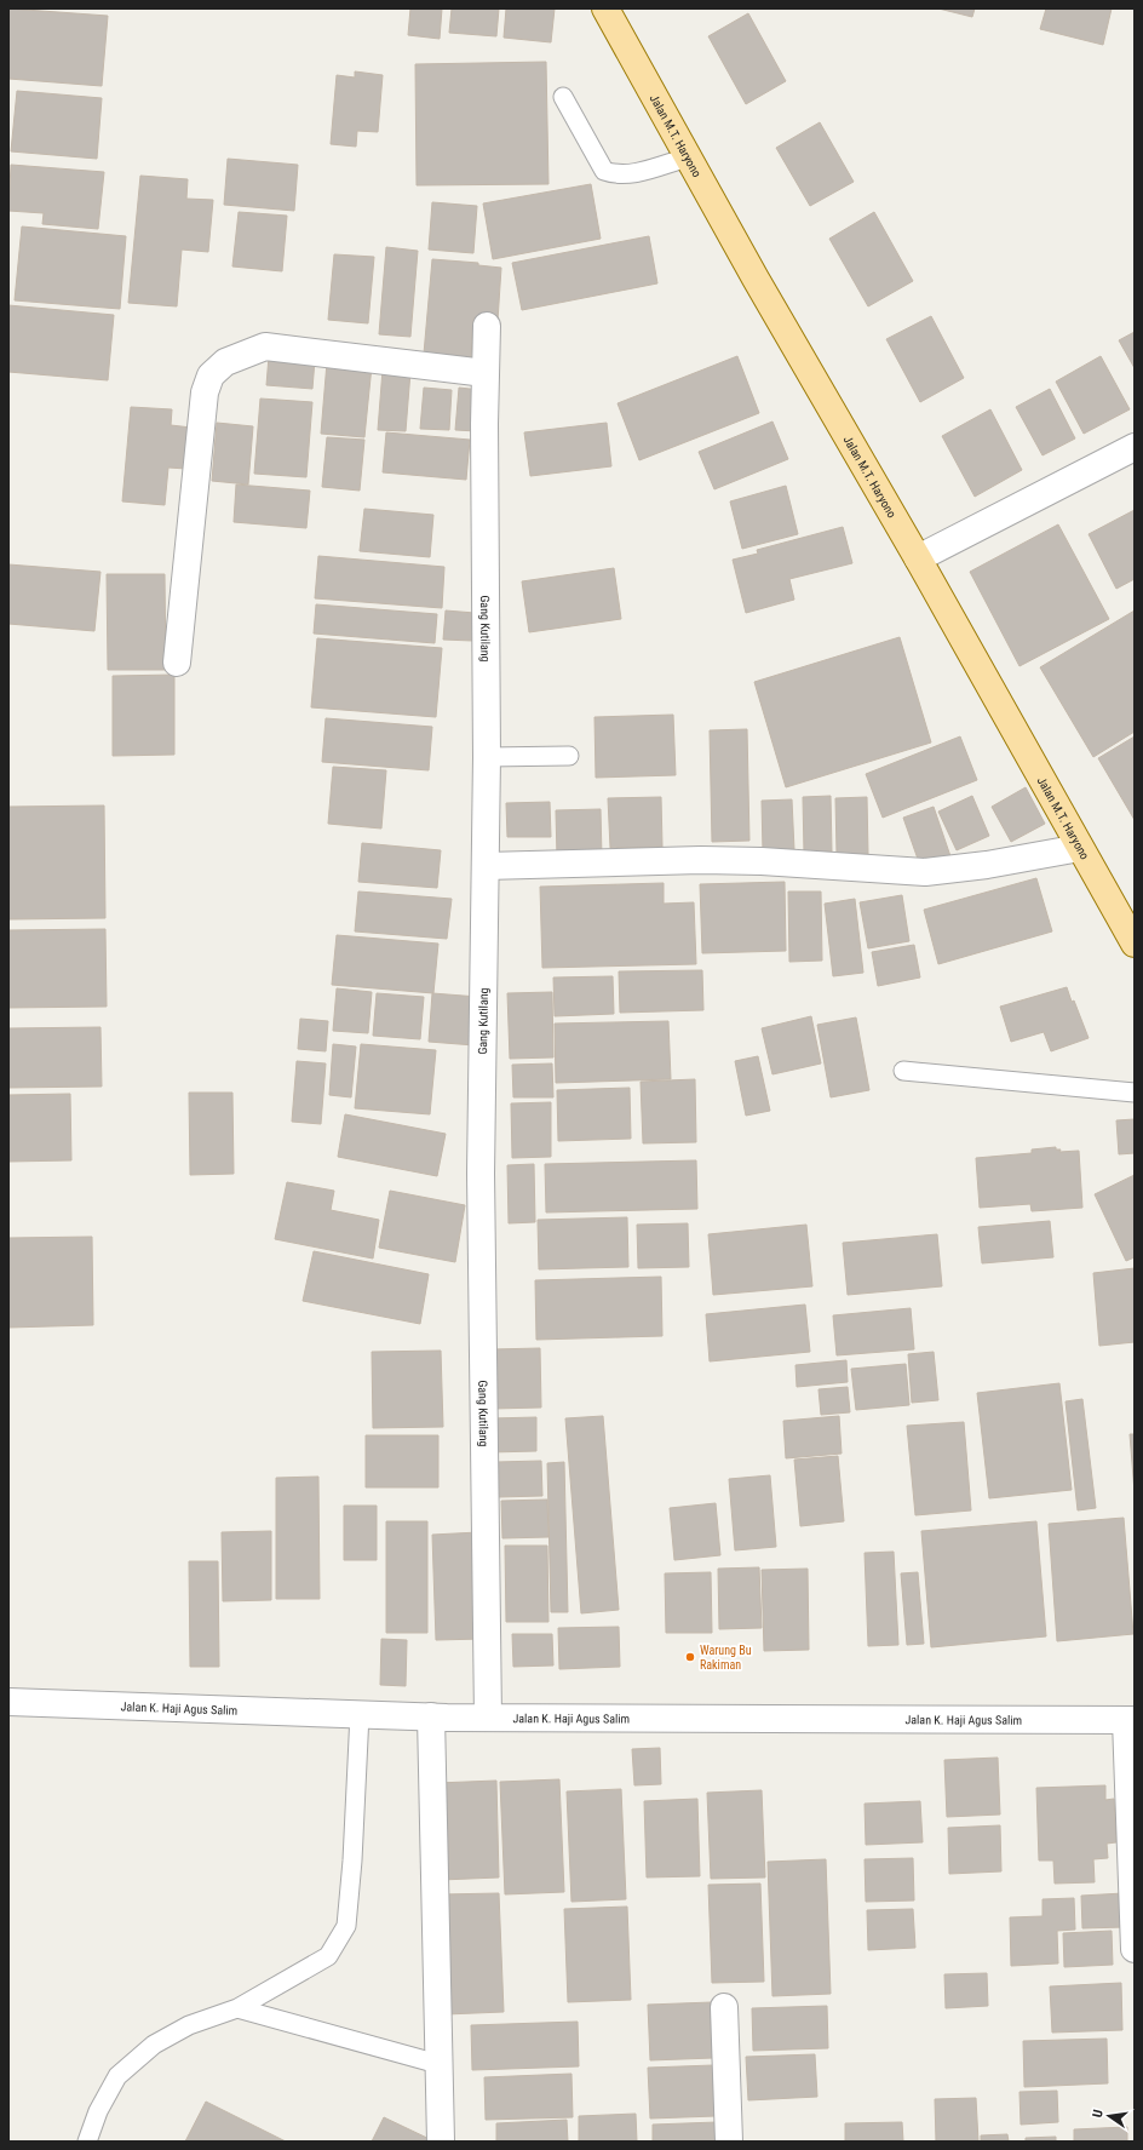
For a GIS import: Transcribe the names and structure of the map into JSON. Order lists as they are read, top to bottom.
{
  "streets": {
    "main road": ["Jalan M.T. Haryono"],
    "street": ["Gang Kutilang", "Jalan K. Haji Agus Salim"]
  },
  "crossings": [
    ["Gang Kutilang", "Jalan K. Haji Agus Salim"]
  ],
  "places": ["Warung Bu Rakiman"],
  "north": "left"
}
